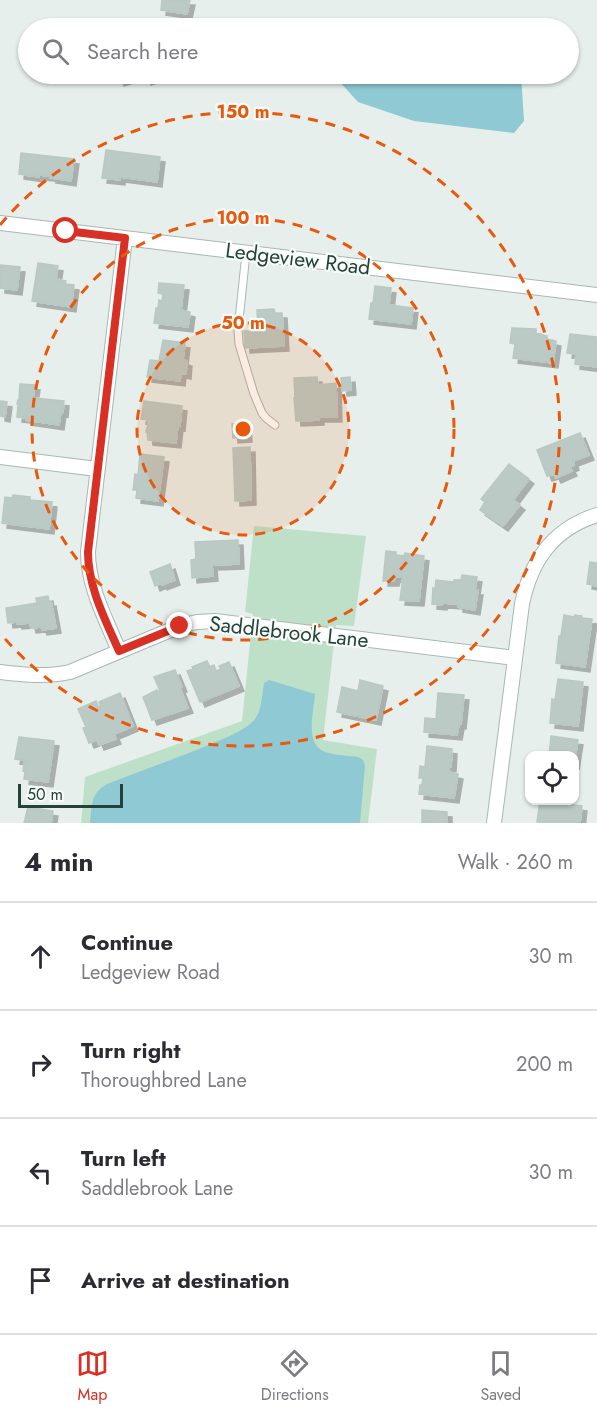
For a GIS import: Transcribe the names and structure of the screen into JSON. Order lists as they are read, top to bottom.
{
  "streets": {
    "street": ["Ledgeview Road", "Saddlebrook Lane"]
  },
  "scale_bar": "50 m",
  "page": {
    "search": "Search here",
    "scale": "50 m",
    "heading": ["4 min", "Walk · 260 m"],
    "list": [
      ["Continue", "Ledgeview Road", "30 m"],
      ["Turn right", "Thoroughbred Lane", "200 m"],
      ["Turn left", "Saddlebrook Lane", "30 m"],
      "Arrive at destination"
    ],
    "nav": ["Map", "Directions", "Saved"]
  },
  "rings": ["150 m", "100 m", "50 m"]
}
